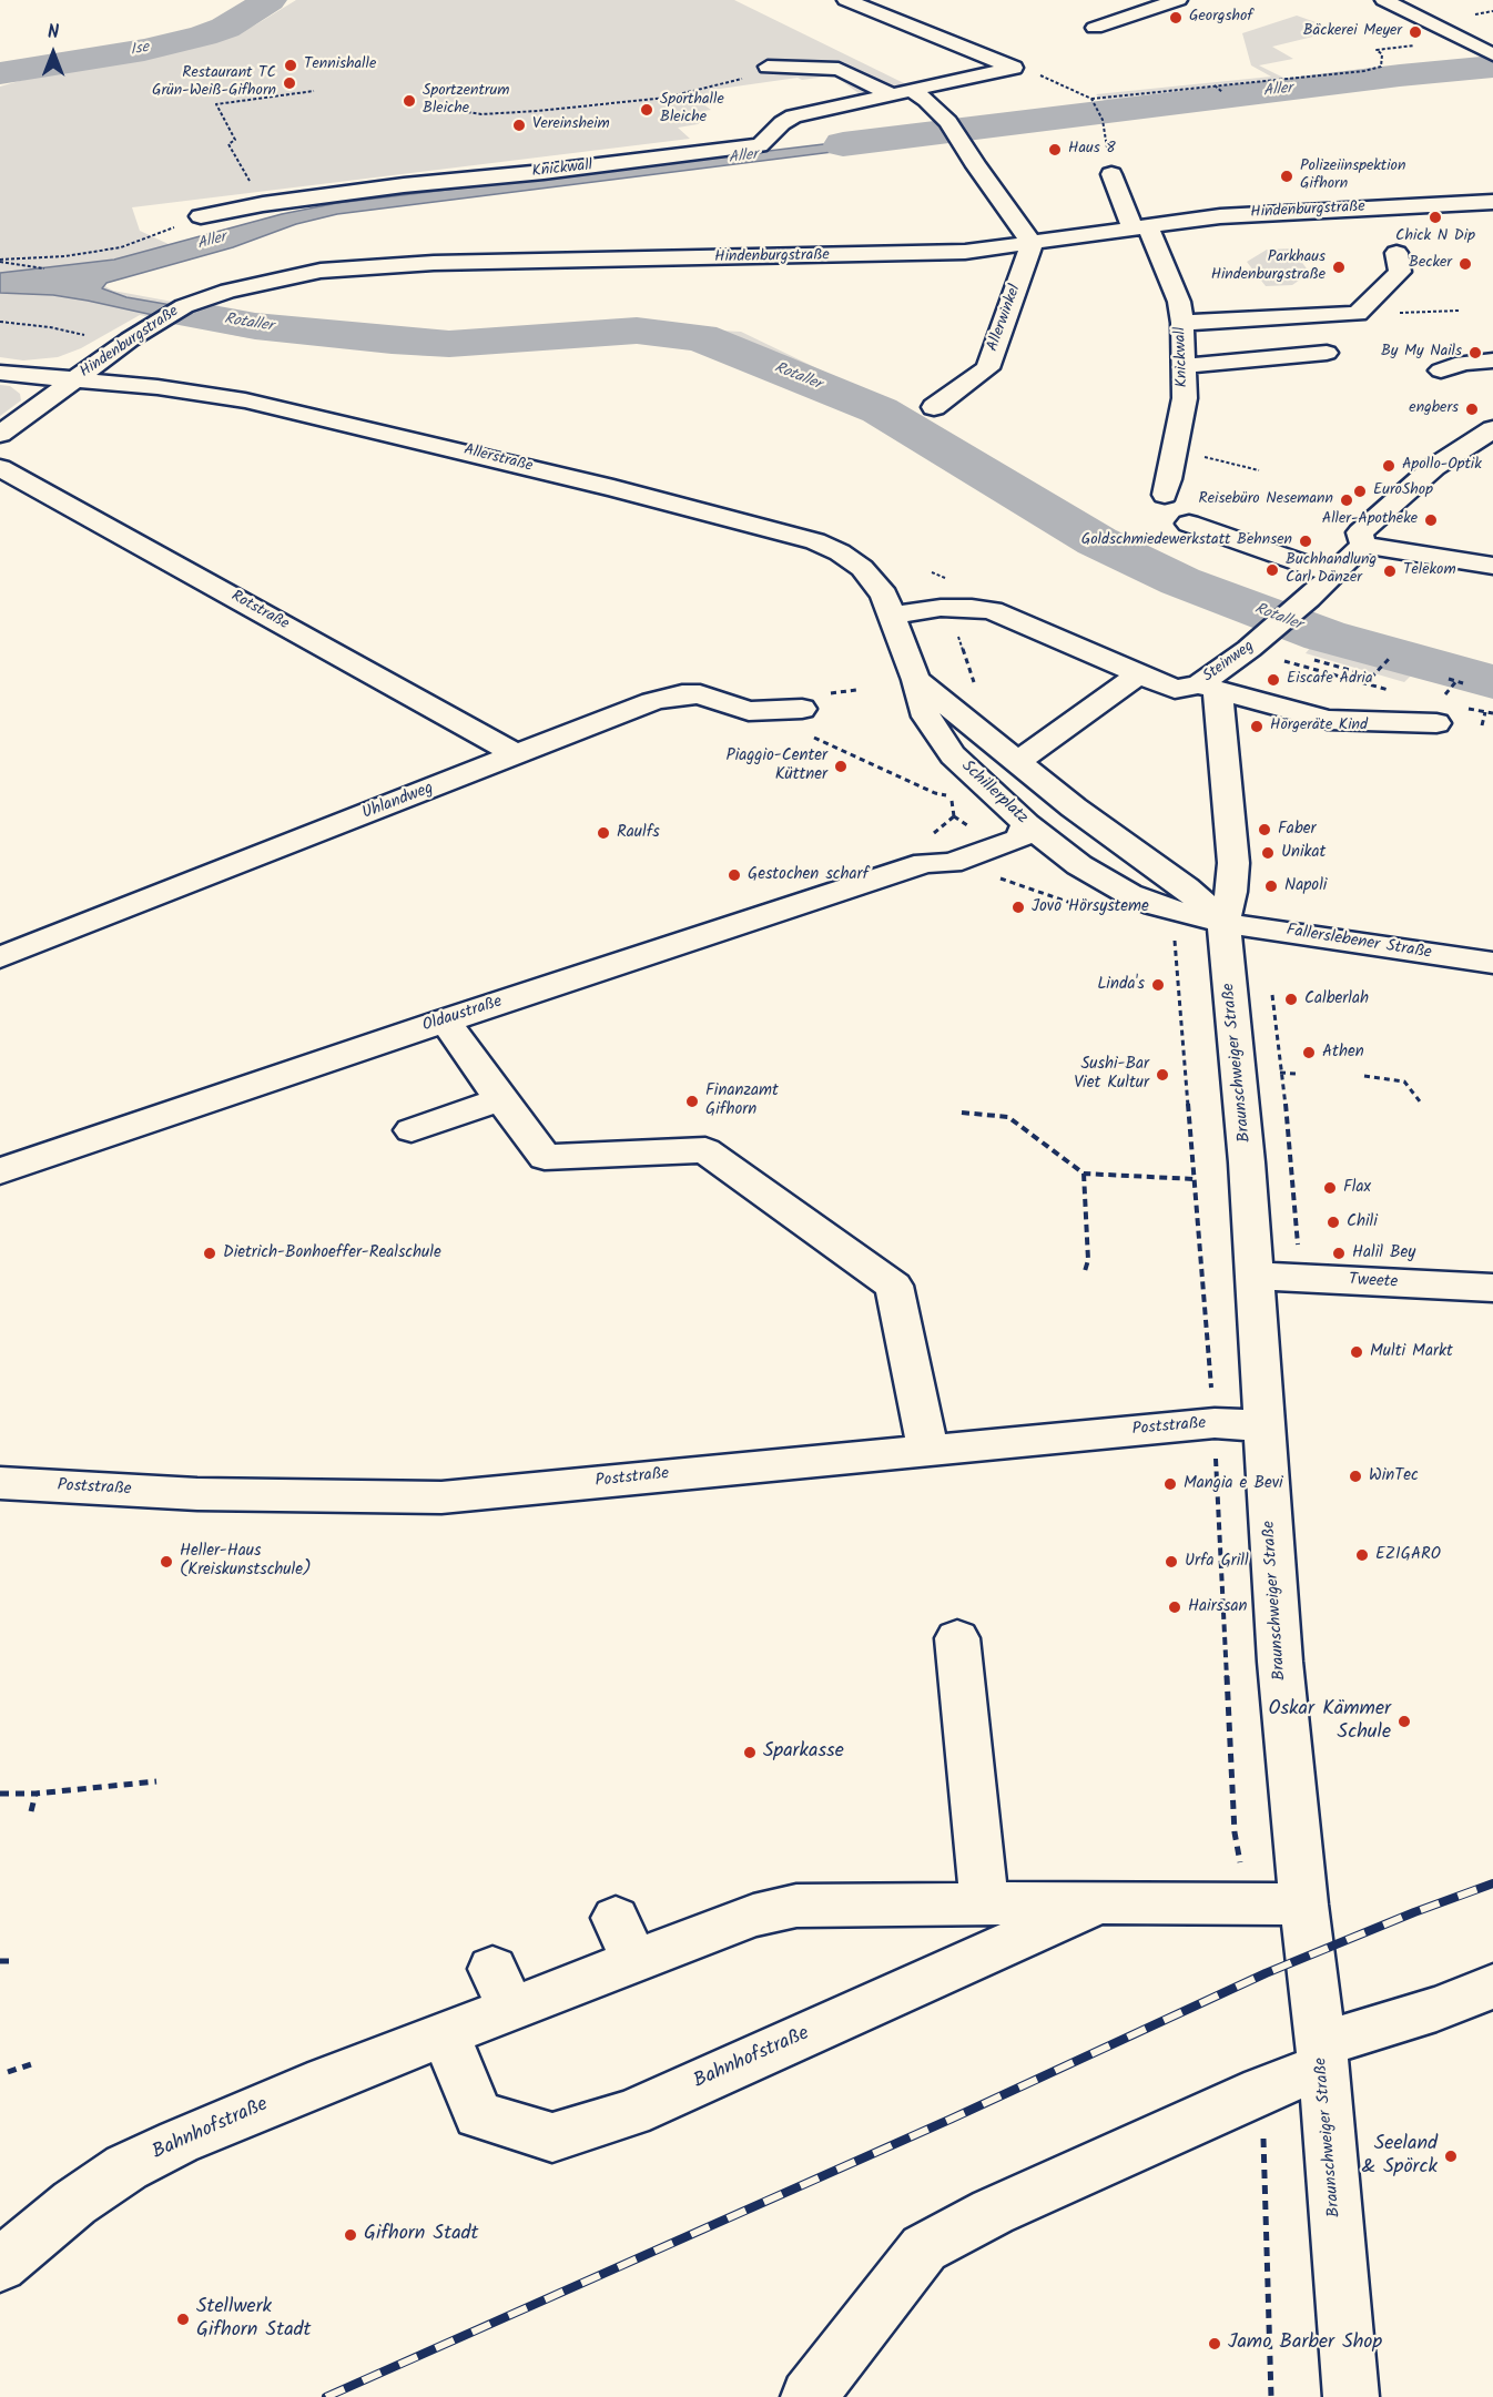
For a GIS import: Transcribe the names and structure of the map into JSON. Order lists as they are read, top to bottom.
{
  "streets": {
    "street": [
      "Knickwall",
      "Hindenburgstraße",
      "Allerwinkel",
      "Allerstraße",
      "Rotstraße",
      "Steinweg",
      "Schillerplatz",
      "Uhlandweg",
      "Fallerslebener Straße",
      "Oldaustraße",
      "Braunschweiger Straße",
      "Tweete",
      "Poststraße",
      "Bahnhofstraße"
    ]
  },
  "crossings": [
    ["Knickwall", "Hindenburgstraße"],
    ["Hindenburgstraße", "Allerwinkel"],
    ["Hindenburgstraße", "Allerstraße"],
    ["Allerstraße", "Steinweg"],
    ["Allerstraße", "Schillerplatz"],
    ["Rotstraße", "Uhlandweg"],
    ["Schillerplatz", "Fallerslebener Straße"],
    ["Schillerplatz", "Oldaustraße"],
    ["Schillerplatz", "Braunschweiger Straße"],
    ["Fallerslebener Straße", "Braunschweiger Straße"],
    ["Braunschweiger Straße", "Tweete"],
    ["Braunschweiger Straße", "Poststraße"],
    ["Braunschweiger Straße", "Bahnhofstraße"]
  ],
  "water": ["Ise", "Aller", "Rotaller"],
  "places": [
    "Georgshof",
    "Bäckerei Meyer",
    "Tennishalle",
    "Restaurant TC Grün-Weiß-Gifhorn",
    "Sportzentrum Bleiche",
    "Sporthalle Bleiche",
    "Vereinsheim",
    "Haus 8",
    "Polizeiinspektion Gifhorn",
    "Chick N Dip",
    "Becker",
    "Parkhaus Hindenburgstraße",
    "By My Nails",
    "engbers",
    "Apollo-Optik",
    "EuroShop",
    "Reisebüro Nesemann",
    "Aller-Apotheke",
    "Goldschmiedewerkstatt Behnsen",
    "Buchhandlung Carl Dänzer",
    "Telekom",
    "Eiscafe Adria",
    "Hörgeräte Kind",
    "Piaggio-Center Küttner",
    "Faber",
    "Raulfs",
    "Unikat",
    "Gestochen scharf",
    "Napoli",
    "Jovo Hörsysteme",
    "Linda's",
    "Calberlah",
    "Athen",
    "Sushi-Bar Viet Kultur",
    "Finanzamt Gifhorn",
    "Flax",
    "Chili",
    "Dietrich-Bonhoeffer-Realschule",
    "Halil Bey",
    "Multi Markt",
    "WinTec",
    "Mangia e Bevi",
    "EZIGARO",
    "Heller-Haus (Kreiskunstschule)",
    "Urfa Grill",
    "Hairssan",
    "Oskar Kämmer Schule",
    "Sparkasse",
    "Seeland & Spörck",
    "Gifhorn Stadt",
    "Stellwerk Gifhorn Stadt",
    "Jamo Barber Shop"
  ],
  "north": "top"
}
